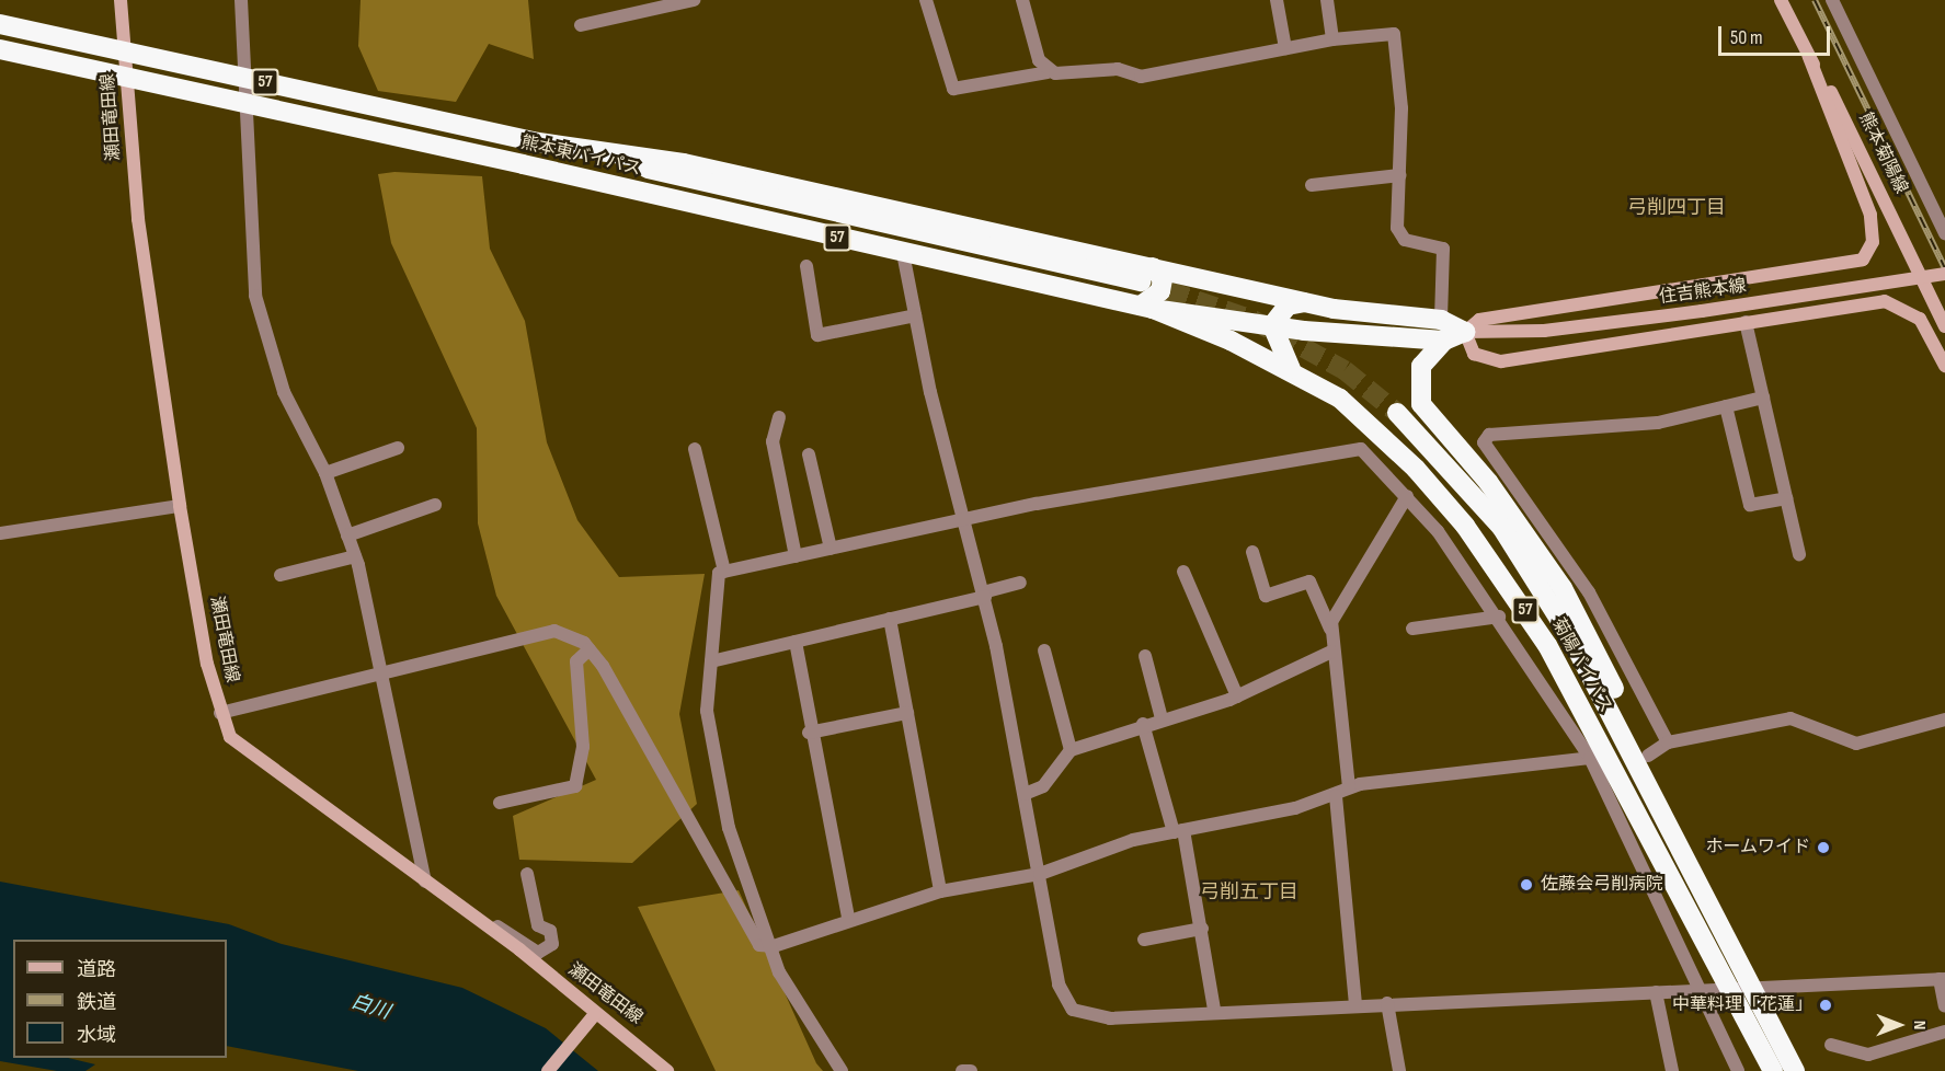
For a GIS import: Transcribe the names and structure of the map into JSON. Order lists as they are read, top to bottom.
{
  "streets": {
    "highway": ["57", "熊本東バイパス", "菊陽バイパス"],
    "main road": ["瀬田竜田線", "熊本菊陽線", "住吉熊本線"]
  },
  "crossings": [
    ["熊本東バイパス", "菊陽バイパス"]
  ],
  "districts": ["弓削四丁目", "弓削五丁目"],
  "water": ["白川"],
  "places": ["ホームワイド", "佐藤会弓削病院", "中華料理「花蓮」"],
  "legend": ["道路", "鉄道", "水域"],
  "scale_bar": "50 m",
  "north": "right"
}
